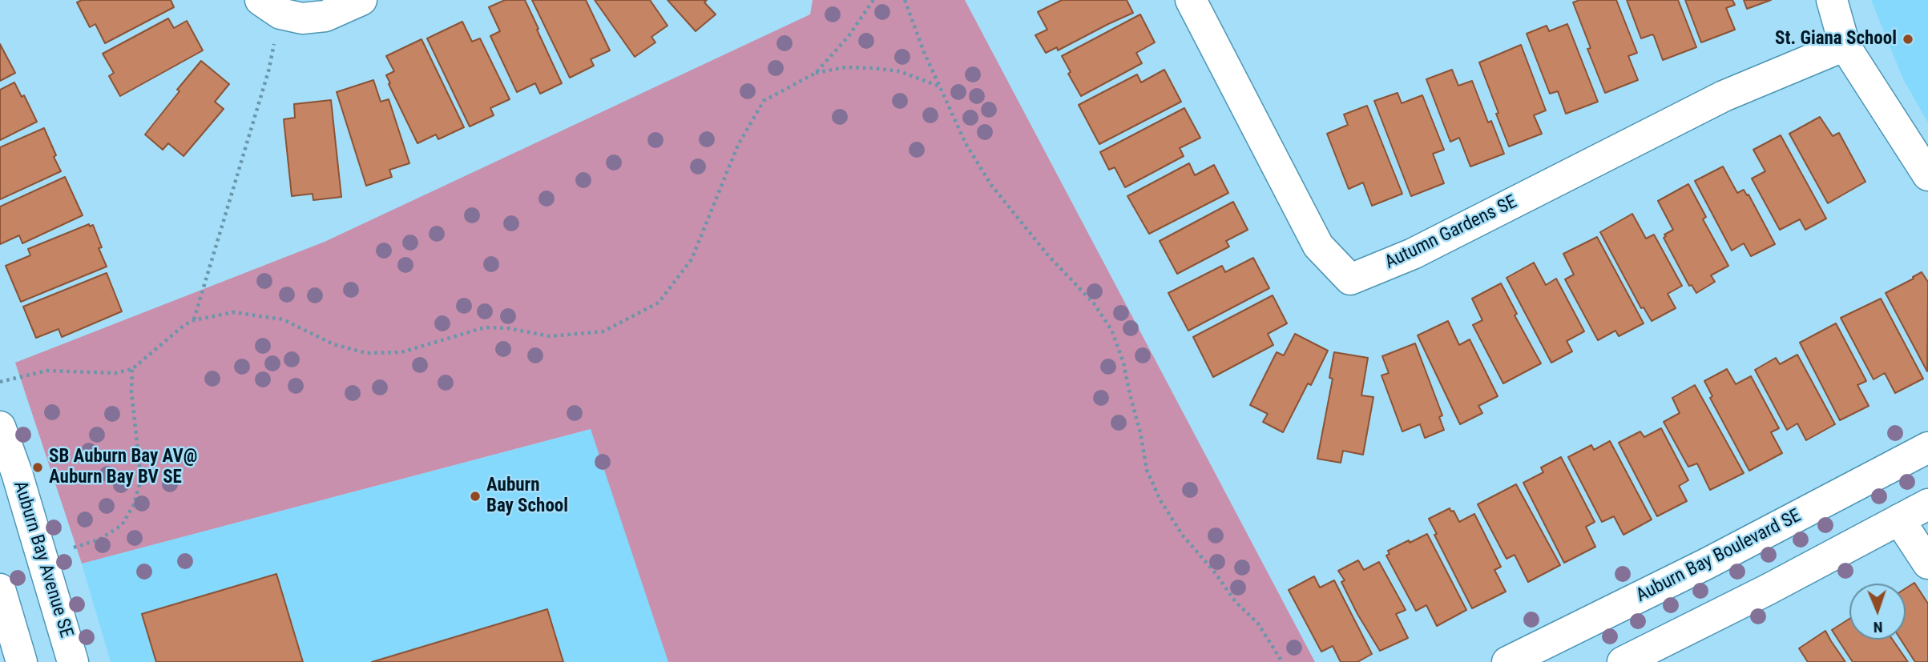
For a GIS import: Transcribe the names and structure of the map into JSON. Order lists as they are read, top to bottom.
{
  "streets": {
    "street": ["Autumn Gardens SE", "Auburn Bay Boulevard SE", "Auburn Bay Avenue SE"]
  },
  "places": ["St. Giana School", "SB Auburn Bay AV@ Auburn Bay BV SE", "Auburn Bay School"],
  "north": "bottom"
}
